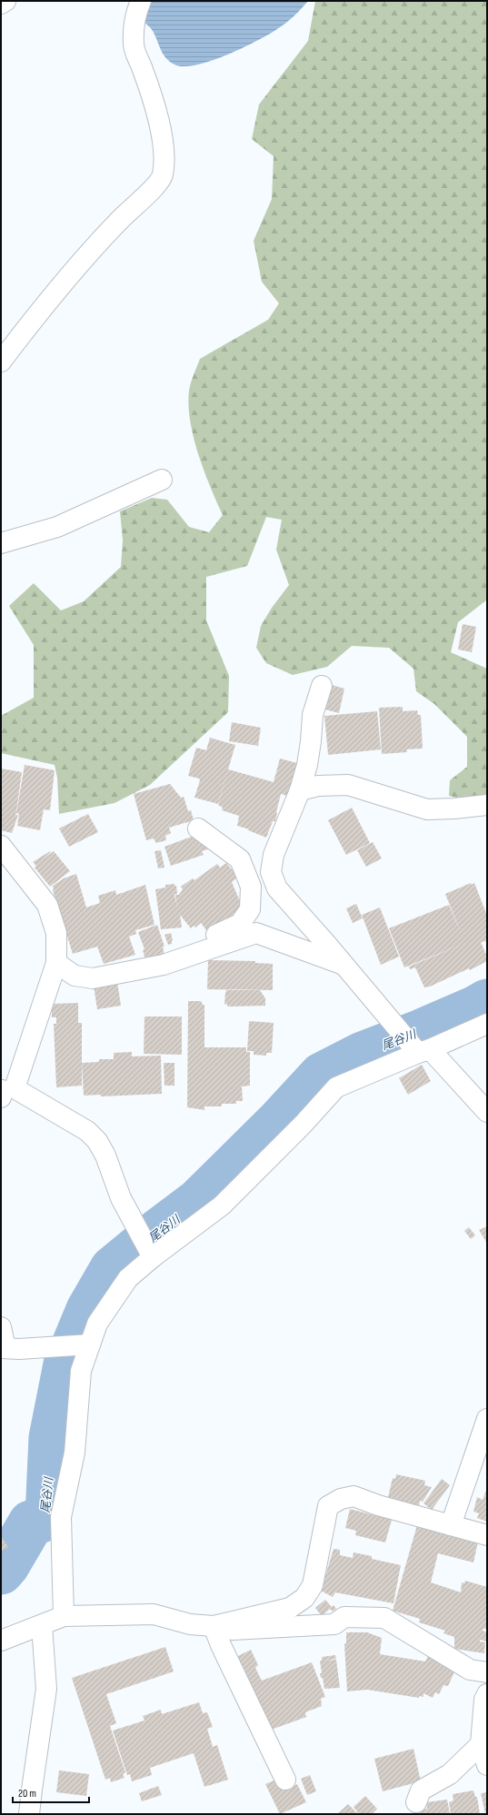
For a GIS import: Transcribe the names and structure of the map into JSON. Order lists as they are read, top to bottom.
{
  "water": ["尾谷川"],
  "scale_bar": "20 m"
}
